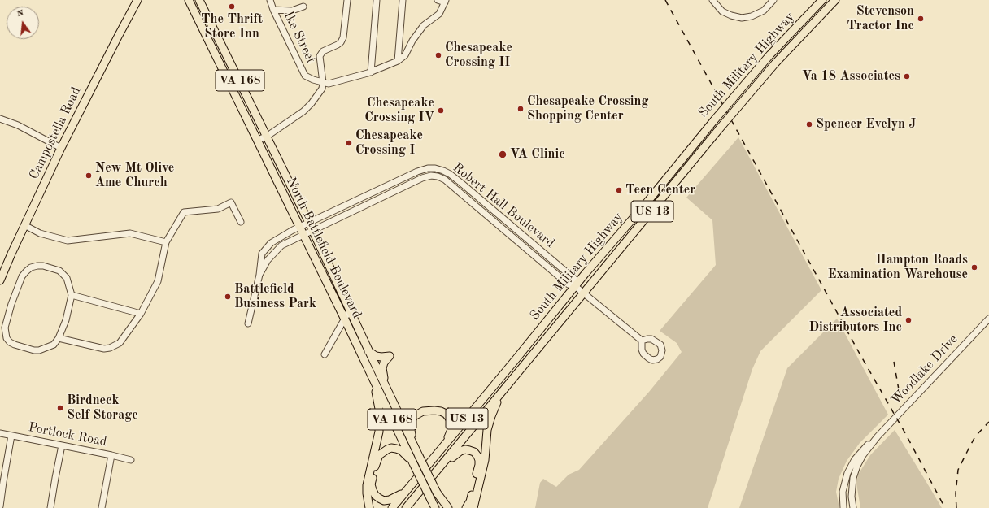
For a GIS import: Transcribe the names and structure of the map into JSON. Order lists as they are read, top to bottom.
{
  "streets": {
    "main road": [
      "South Military Highway",
      "VA 168",
      "Campostella Road",
      "US 13",
      "North Battlefield Boulevard"
    ],
    "street": [
      "Ike Street",
      "Robert Hall Boulevard",
      "Woodlake Drive",
      "Portlock Road"
    ]
  },
  "crossings": [
    ["South Military Highway", "Robert Hall Boulevard"],
    ["Robert Hall Boulevard", "North Battlefield Boulevard"]
  ],
  "places": [
    "The Thrift Store Inn",
    "Stevenson Tractor Inc",
    "Chesapeake Crossing II",
    "Va 18 Associates",
    "Chesapeake Crossing Shopping Center",
    "Chesapeake Crossing IV",
    "Spencer Evelyn J",
    "Chesapeake Crossing I",
    "VA Clinic",
    "New Mt Olive Ame Church",
    "Teen Center",
    "Hampton Roads Examination Warehouse",
    "Battlefield Business Park",
    "Associated Distributors Inc",
    "Birdneck Self Storage"
  ],
  "north": "top"
}
